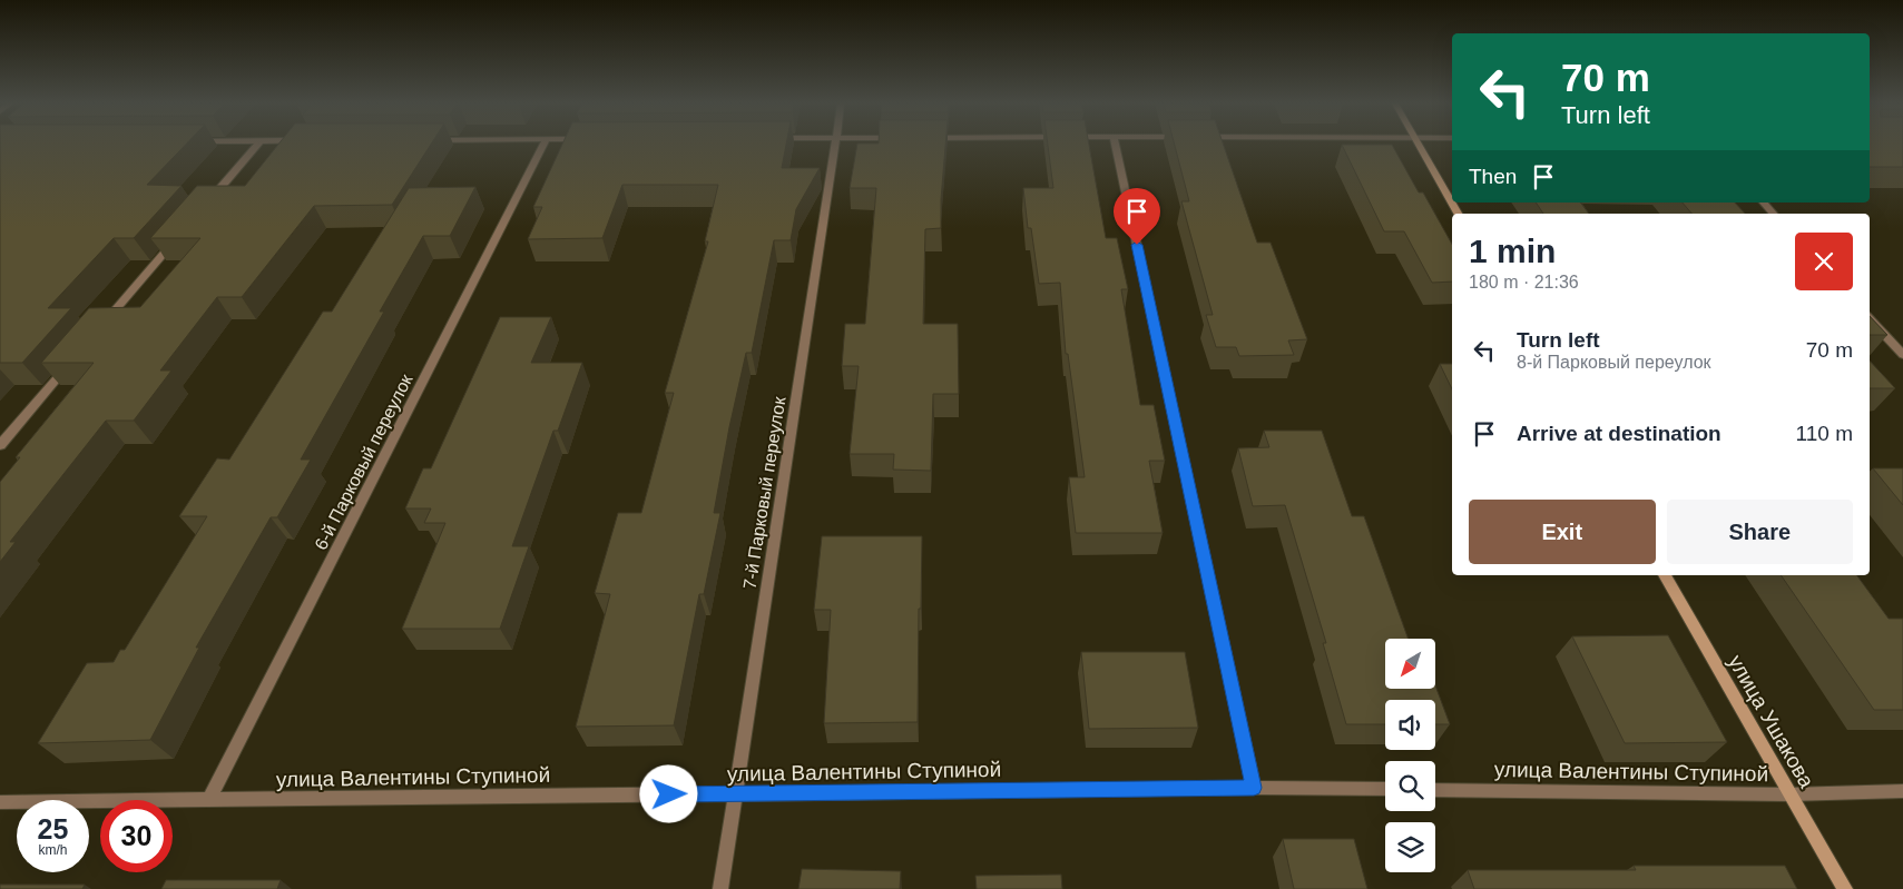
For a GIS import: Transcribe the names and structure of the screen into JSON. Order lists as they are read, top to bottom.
{
  "streets": {
    "street": [
      "6-й Парковый переулок",
      "7-й Парковый переулок",
      "улица Ушакова",
      "улица Валентины Ступиной"
    ]
  },
  "crossings": [
    ["6-й Парковый переулок", "улица Валентины Ступиной"],
    ["7-й Парковый переулок", "улица Валентины Ступиной"],
    ["улица Ушакова", "улица Валентины Ступиной"]
  ],
  "north": "bottom left",
  "page": {
    "turn": ["70 m", "Turn left"],
    "then": "Then",
    "heading": ["1 min", "180 m · 21:36"],
    "list": [
      {
        "name": "Turn left",
        "note": "8-й Парковый переулок",
        "value": "70 m"
      },
      {
        "name": "Arrive at destination",
        "value": "110 m"
      }
    ],
    "buttons": ["Exit", "Share"],
    "speed": "25 km/h",
    "limit": "30"
  }
}
